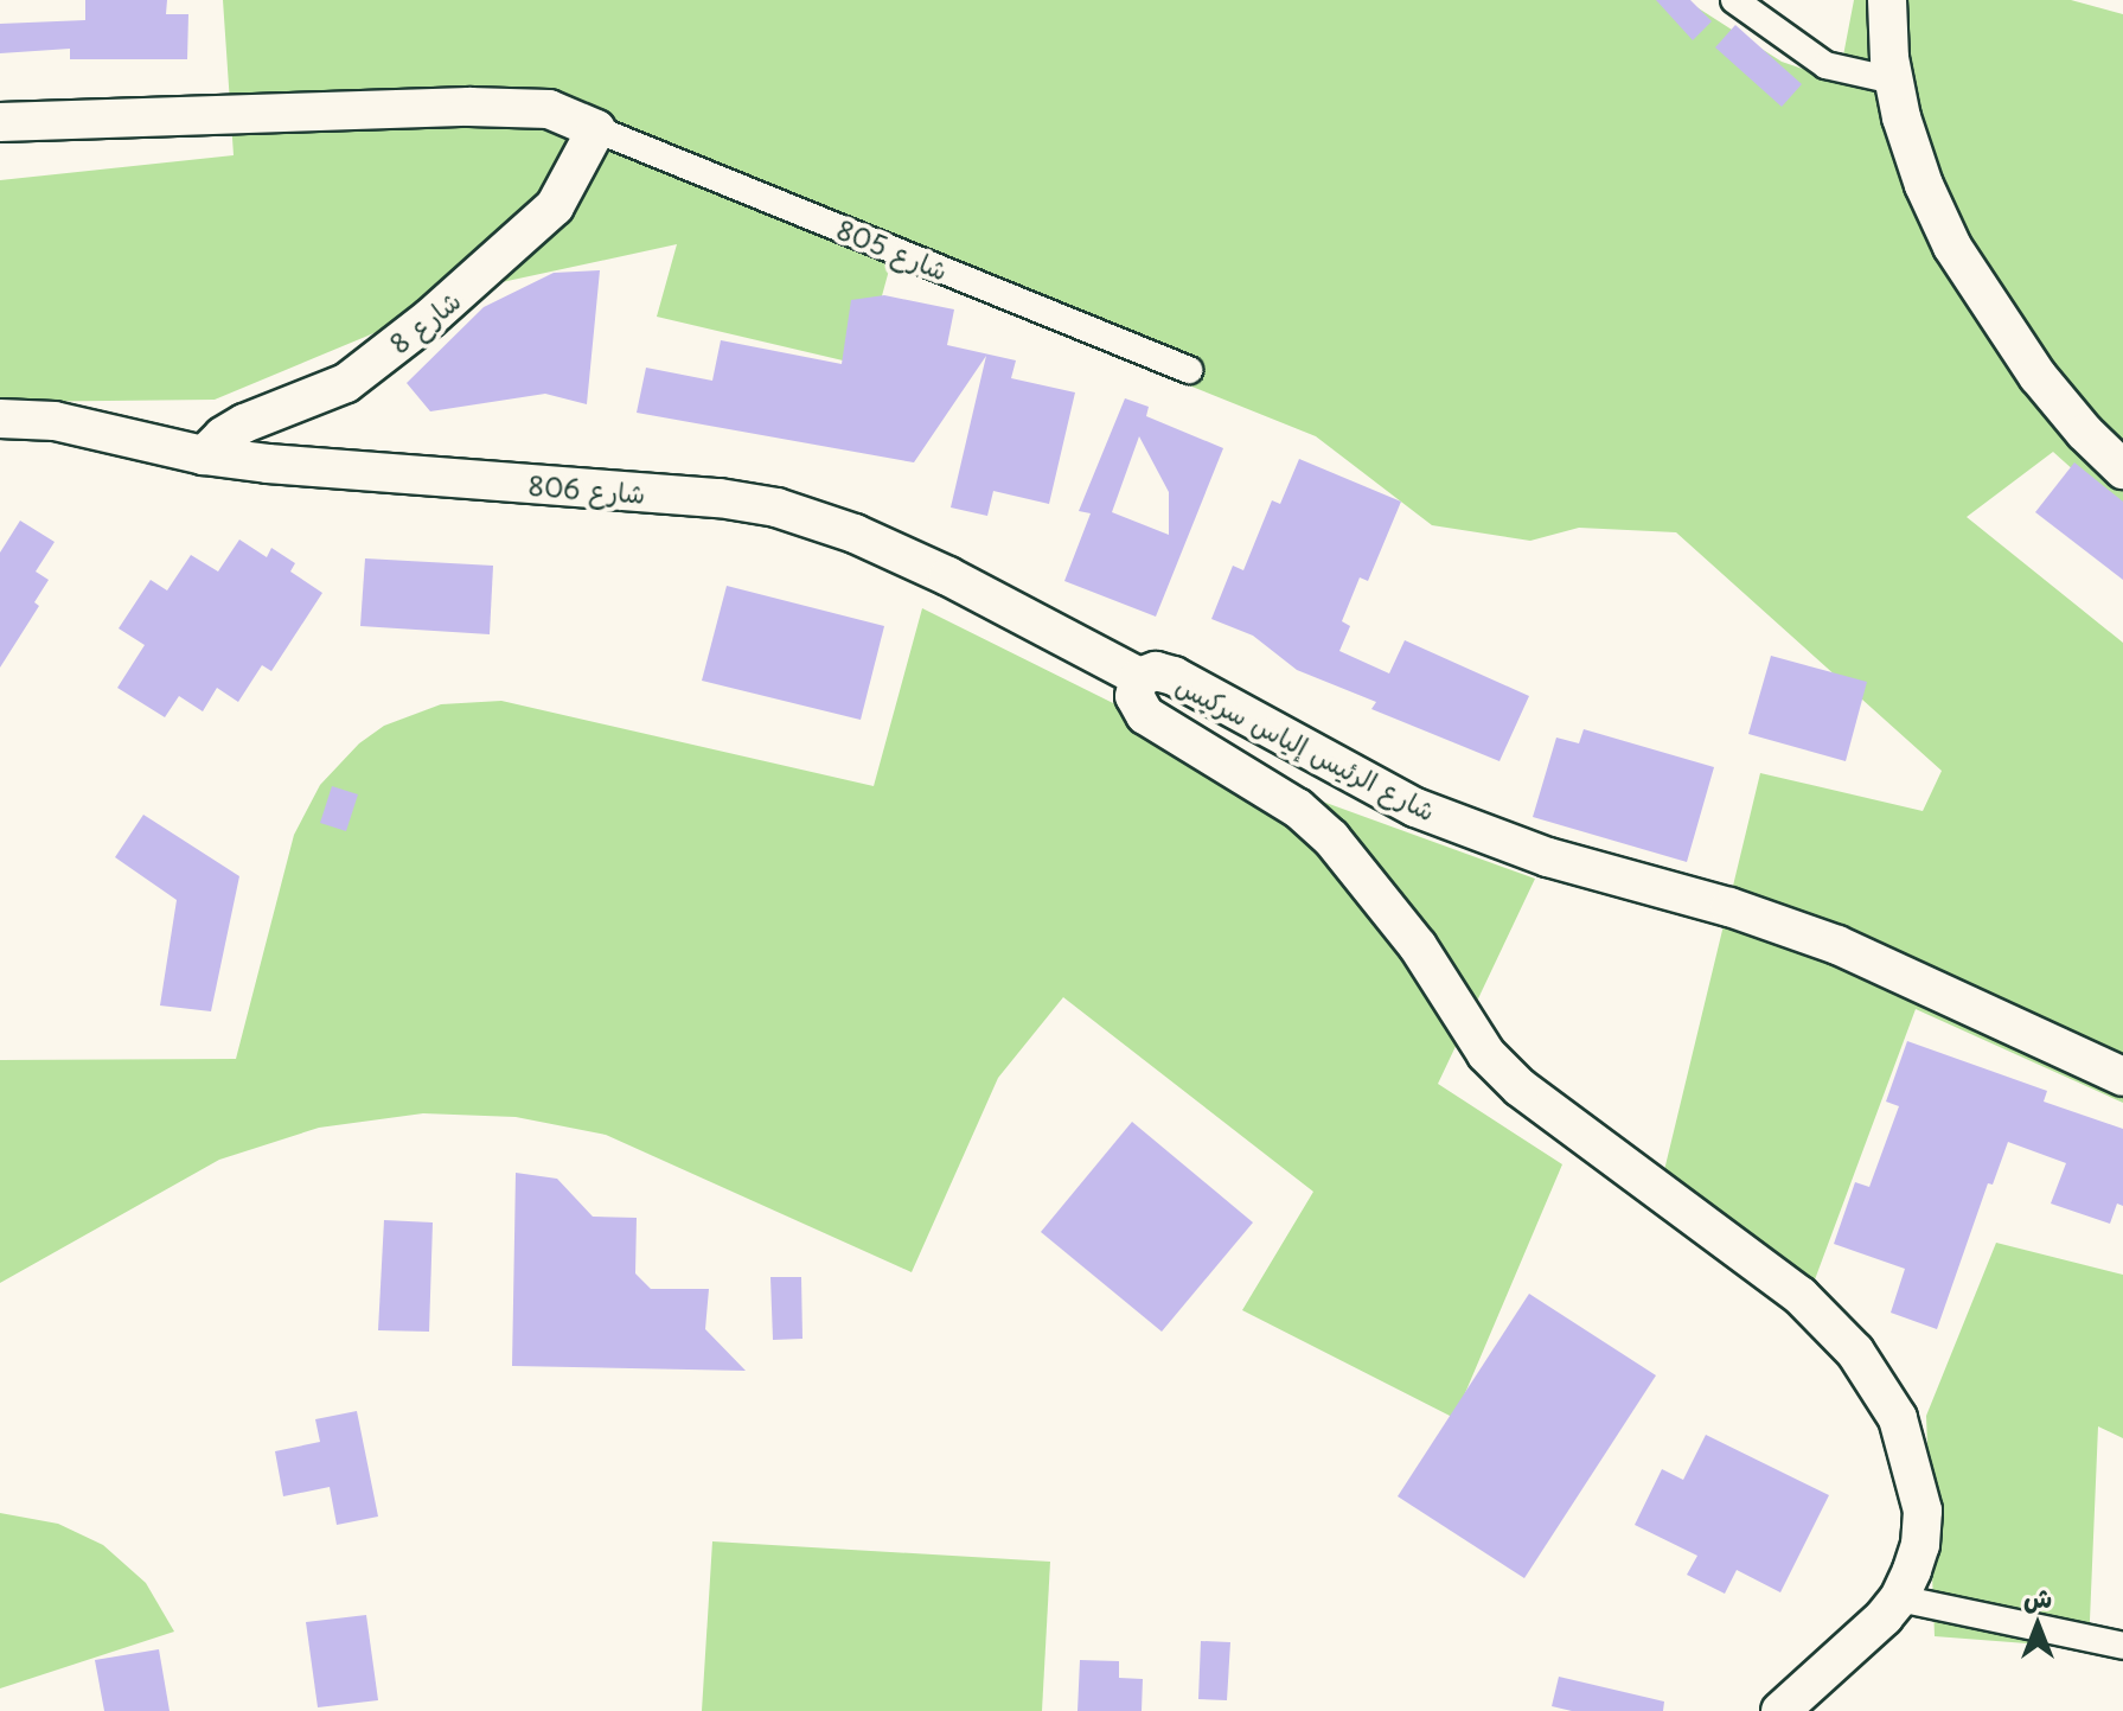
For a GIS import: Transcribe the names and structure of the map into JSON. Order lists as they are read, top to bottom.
{
  "streets": {
    "main road": ["شارع 8", "شارع 806", "شارع الرئيس إلياس سركيس"],
    "street": ["شارع 805"]
  },
  "crossings": [
    ["شارع 805", "شارع 8"],
    ["شارع 8", "شارع 806"],
    ["شارع 806", "شارع الرئيس إلياس سركيس"]
  ],
  "north": "top"
}
